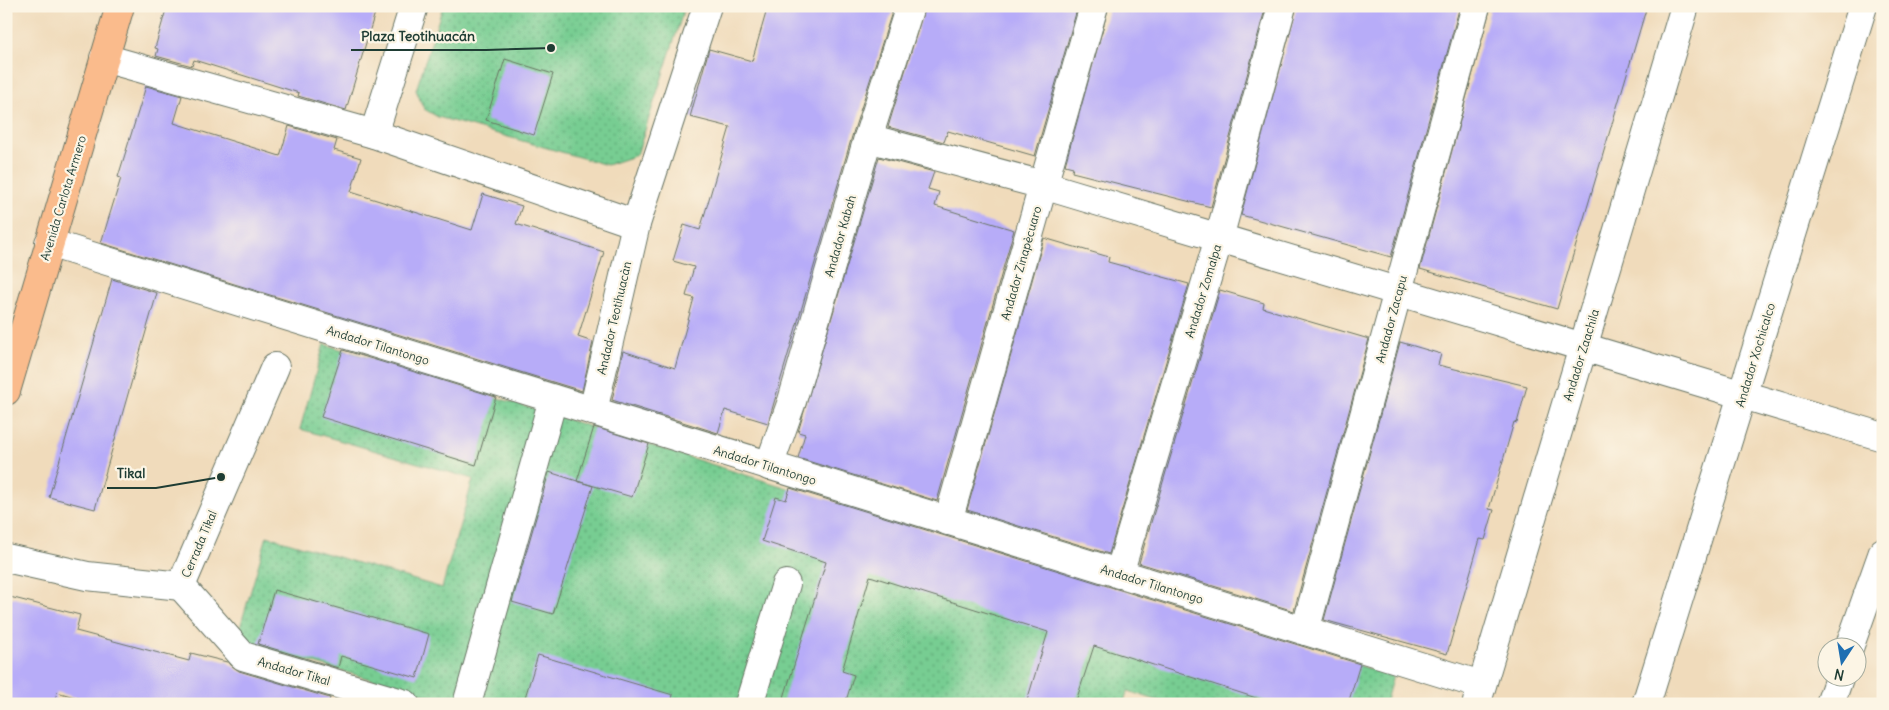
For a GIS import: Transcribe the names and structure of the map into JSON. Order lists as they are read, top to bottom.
{
  "streets": {
    "main road": ["Avenida Carlota Armero"],
    "street": [
      "Andador Kabah",
      "Andador Zinapècuaro",
      "Andador Zomalpa",
      "Andador Teotihuacàn",
      "Andador Zacapu",
      "Andador Tilantongo",
      "Andador Zaachila",
      "Andador Xochicalco",
      "Cerrada Tikal",
      "Andador Tikal"
    ]
  },
  "crossings": [
    ["Avenida Carlota Armero", "Andador Tilantongo"],
    ["Andador Kabah", "Andador Tilantongo"],
    ["Andador Zinapècuaro", "Andador Tilantongo"],
    ["Andador Zomalpa", "Andador Tilantongo"],
    ["Andador Teotihuacàn", "Andador Tilantongo"],
    ["Andador Zacapu", "Andador Tilantongo"],
    ["Andador Tilantongo", "Andador Zaachila"],
    ["Cerrada Tikal", "Andador Tikal"]
  ],
  "places": ["Plaza Teotihuacán", "Tikal"],
  "north": "bottom"
}
